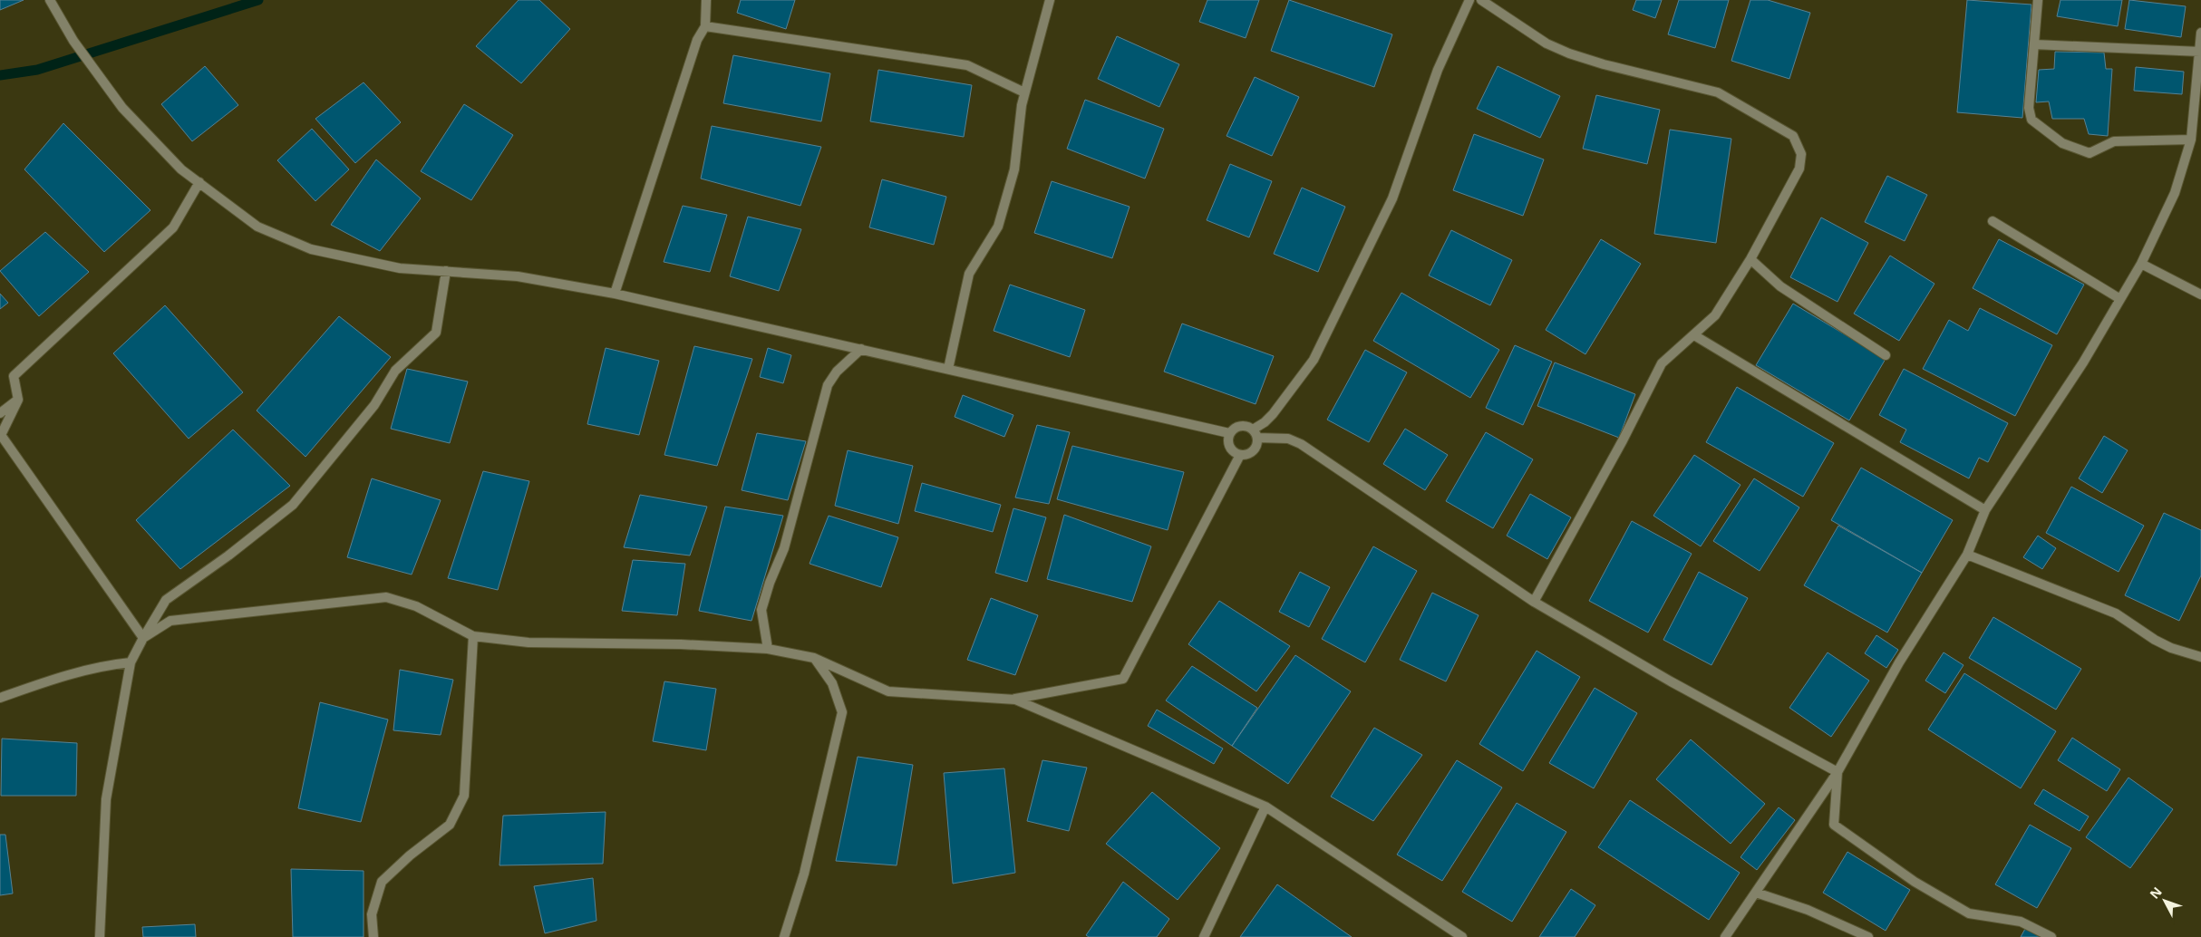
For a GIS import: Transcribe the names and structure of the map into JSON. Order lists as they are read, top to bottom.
{
  "north": "top left"
}
